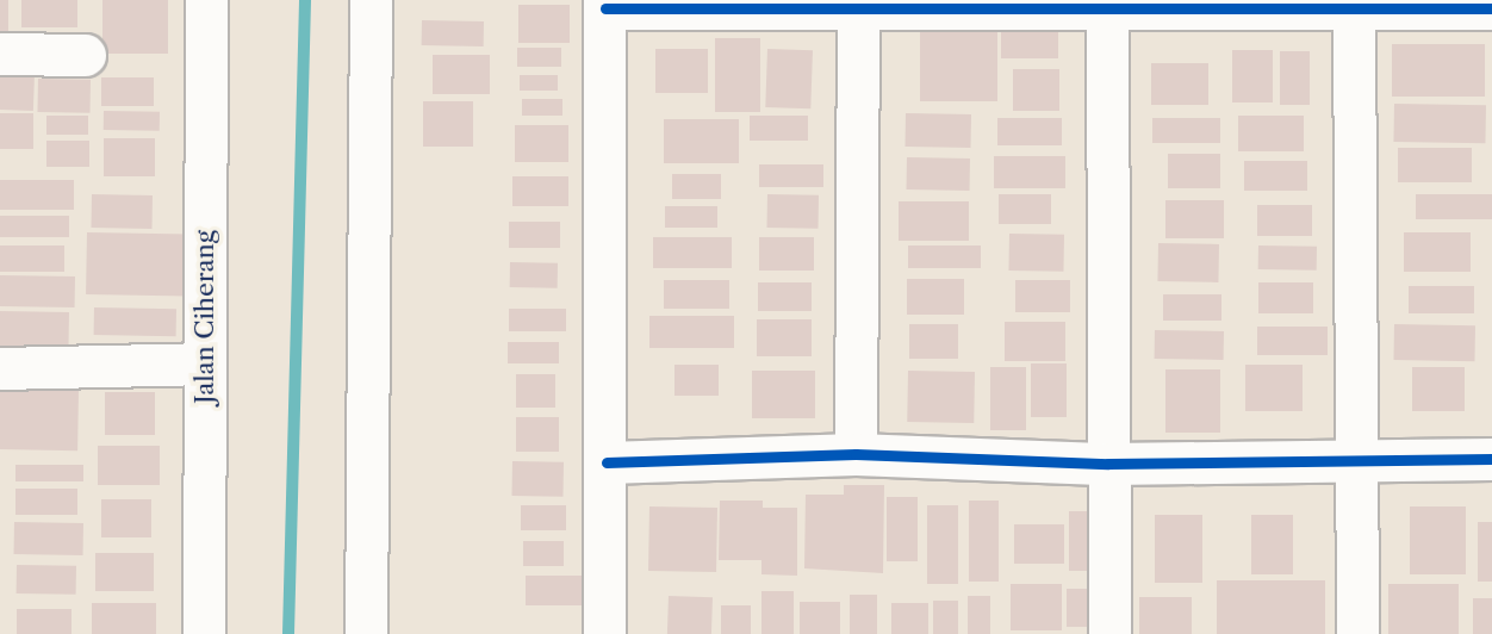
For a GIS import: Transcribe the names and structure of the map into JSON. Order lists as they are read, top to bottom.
{
  "streets": {
    "street": ["Jalan Ciherang"]
  }
}
